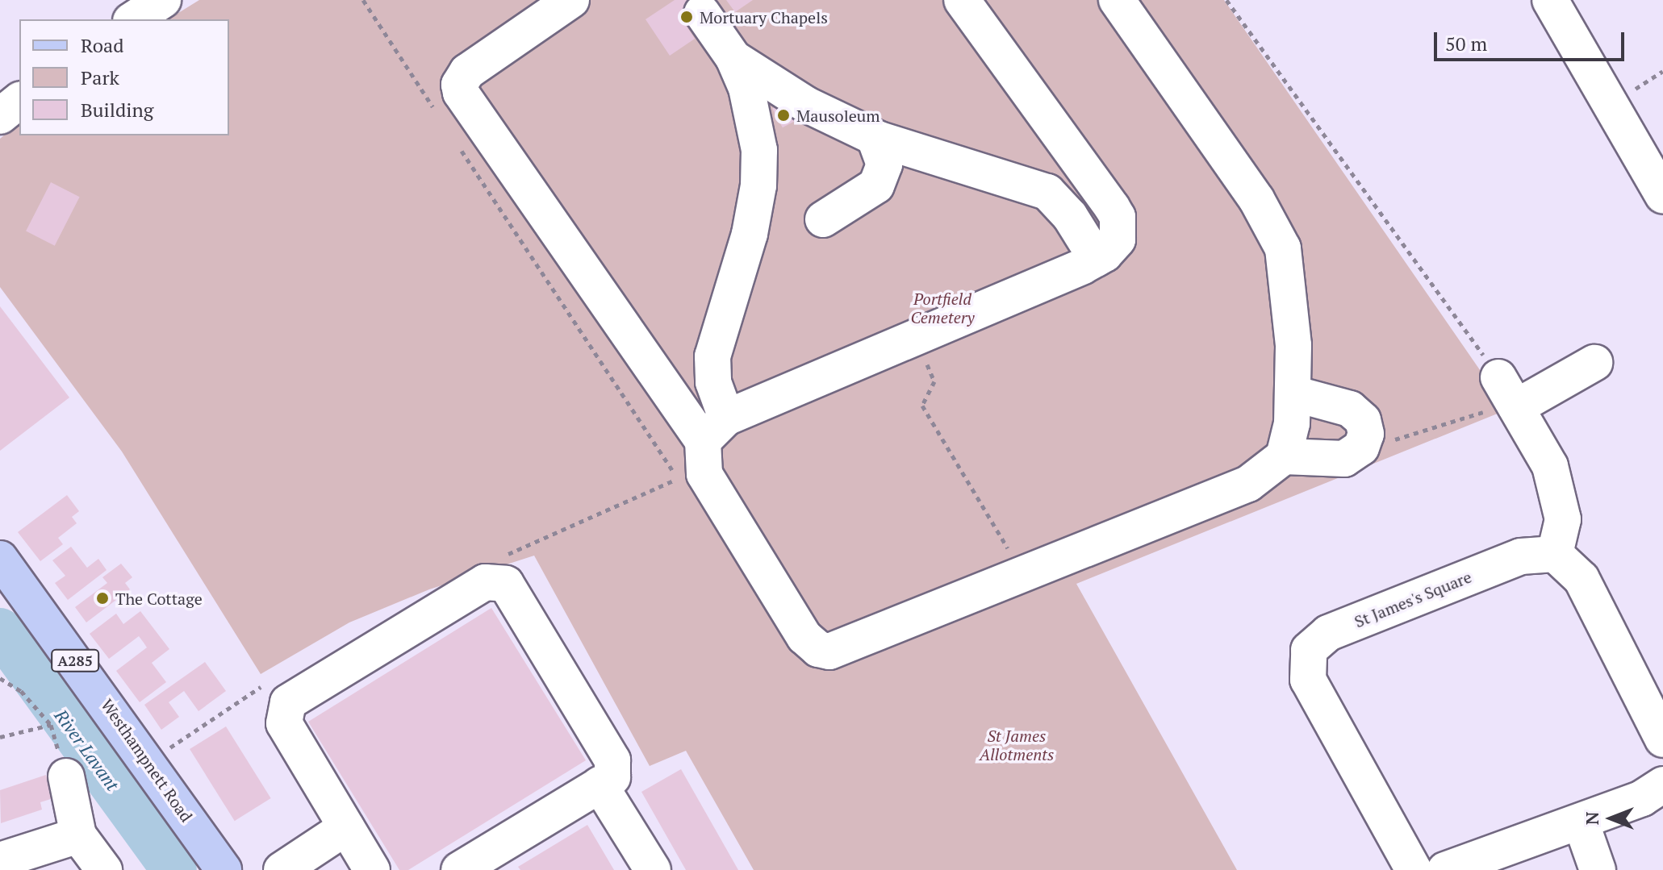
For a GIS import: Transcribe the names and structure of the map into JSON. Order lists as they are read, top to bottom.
{
  "streets": {
    "main road": ["A285", "Westhampnett Road"],
    "street": ["St James's Square"]
  },
  "water": ["River Lavant"],
  "parks": ["Portfield Cemetery", "St James Allotments"],
  "places": ["Mortuary Chapels", "Mausoleum", "The Cottage"],
  "legend": ["Road", "Park", "Building"],
  "scale_bar": "50 m",
  "north": "left"
}
